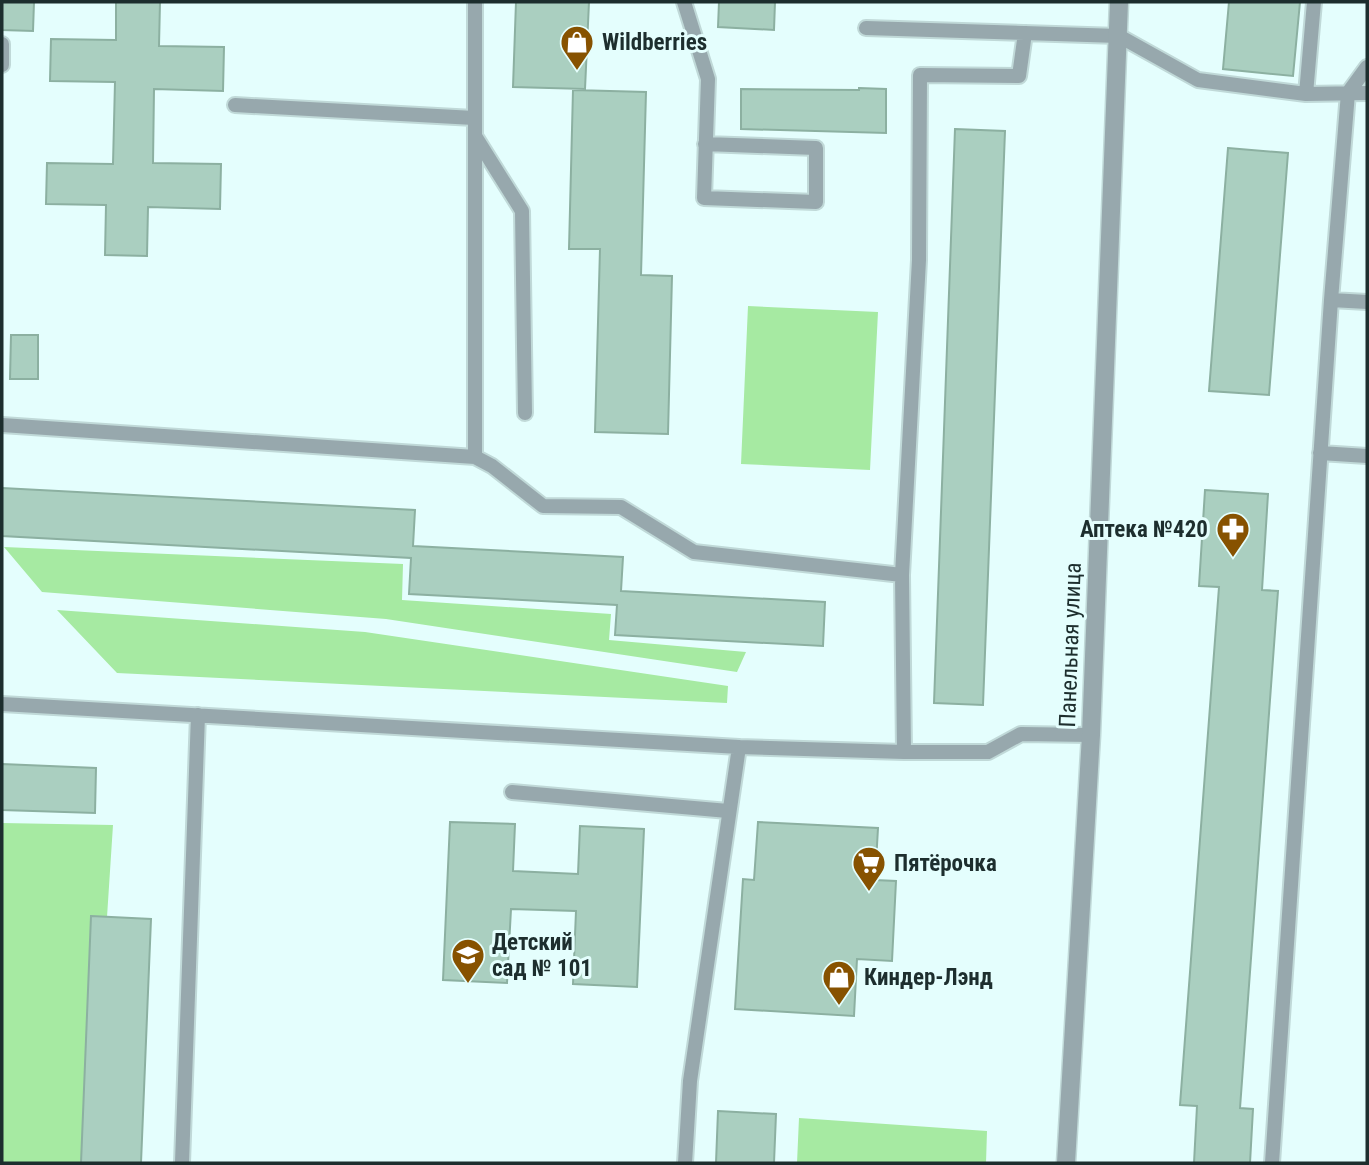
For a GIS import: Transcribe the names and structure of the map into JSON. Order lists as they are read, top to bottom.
{
  "streets": {
    "street": ["Панельная улица"]
  },
  "places": {
    "shop": ["Wildberries", "Киндер-Лэнд"],
    "pharmacy": ["Аптека №420"],
    "supermarket": ["Пятёрочка"],
    "school or university": ["Детский сад № 101"]
  }
}
